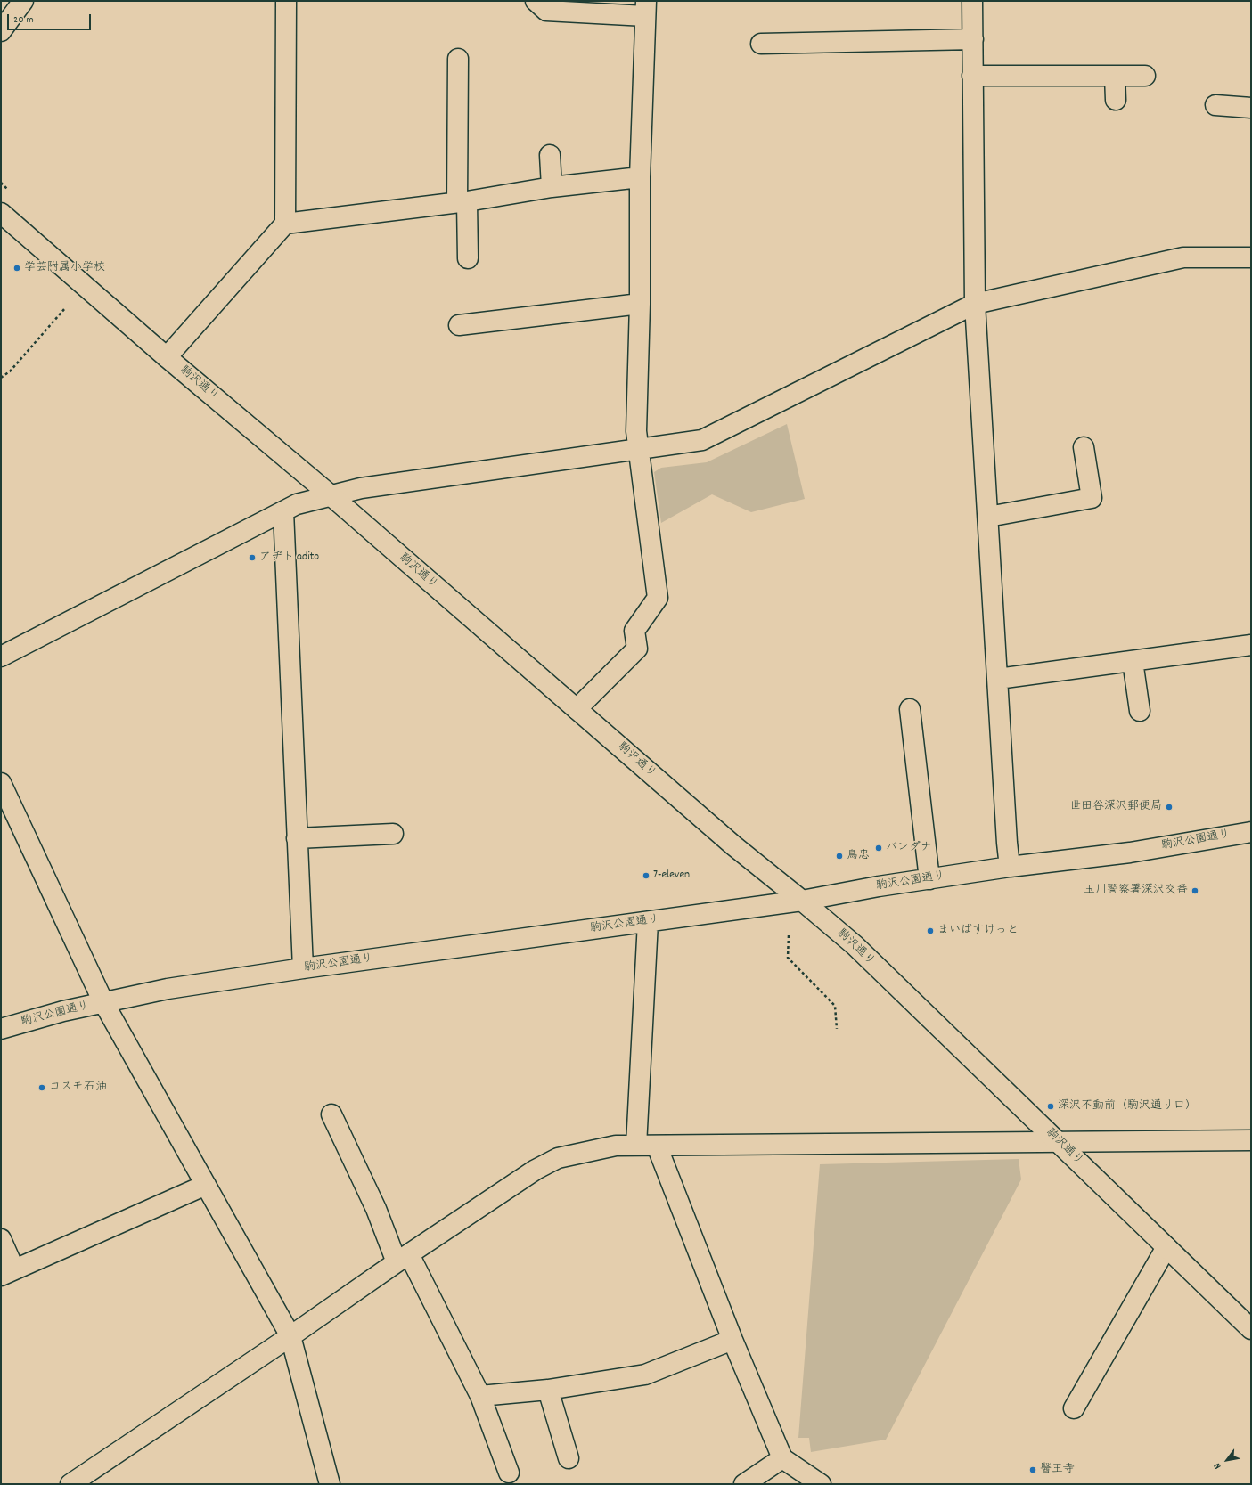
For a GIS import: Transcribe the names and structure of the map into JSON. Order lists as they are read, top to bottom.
{
  "streets": {
    "street": ["駒沢通り", "駒沢公園通り"]
  },
  "crossings": [
    ["駒沢通り", "駒沢公園通り"]
  ],
  "places": [
    "学芸附属小学校",
    "アヂト adito",
    "世田谷深沢郵便局",
    "バンダナ",
    "鳥忠",
    "7-eleven",
    "玉川警察署深沢交番",
    "まいばすけっと",
    "コスモ石油",
    "深沢不動前（駒沢通り口）",
    "醫王寺"
  ],
  "scale_bar": "20 m",
  "north": "bottom left"
}
